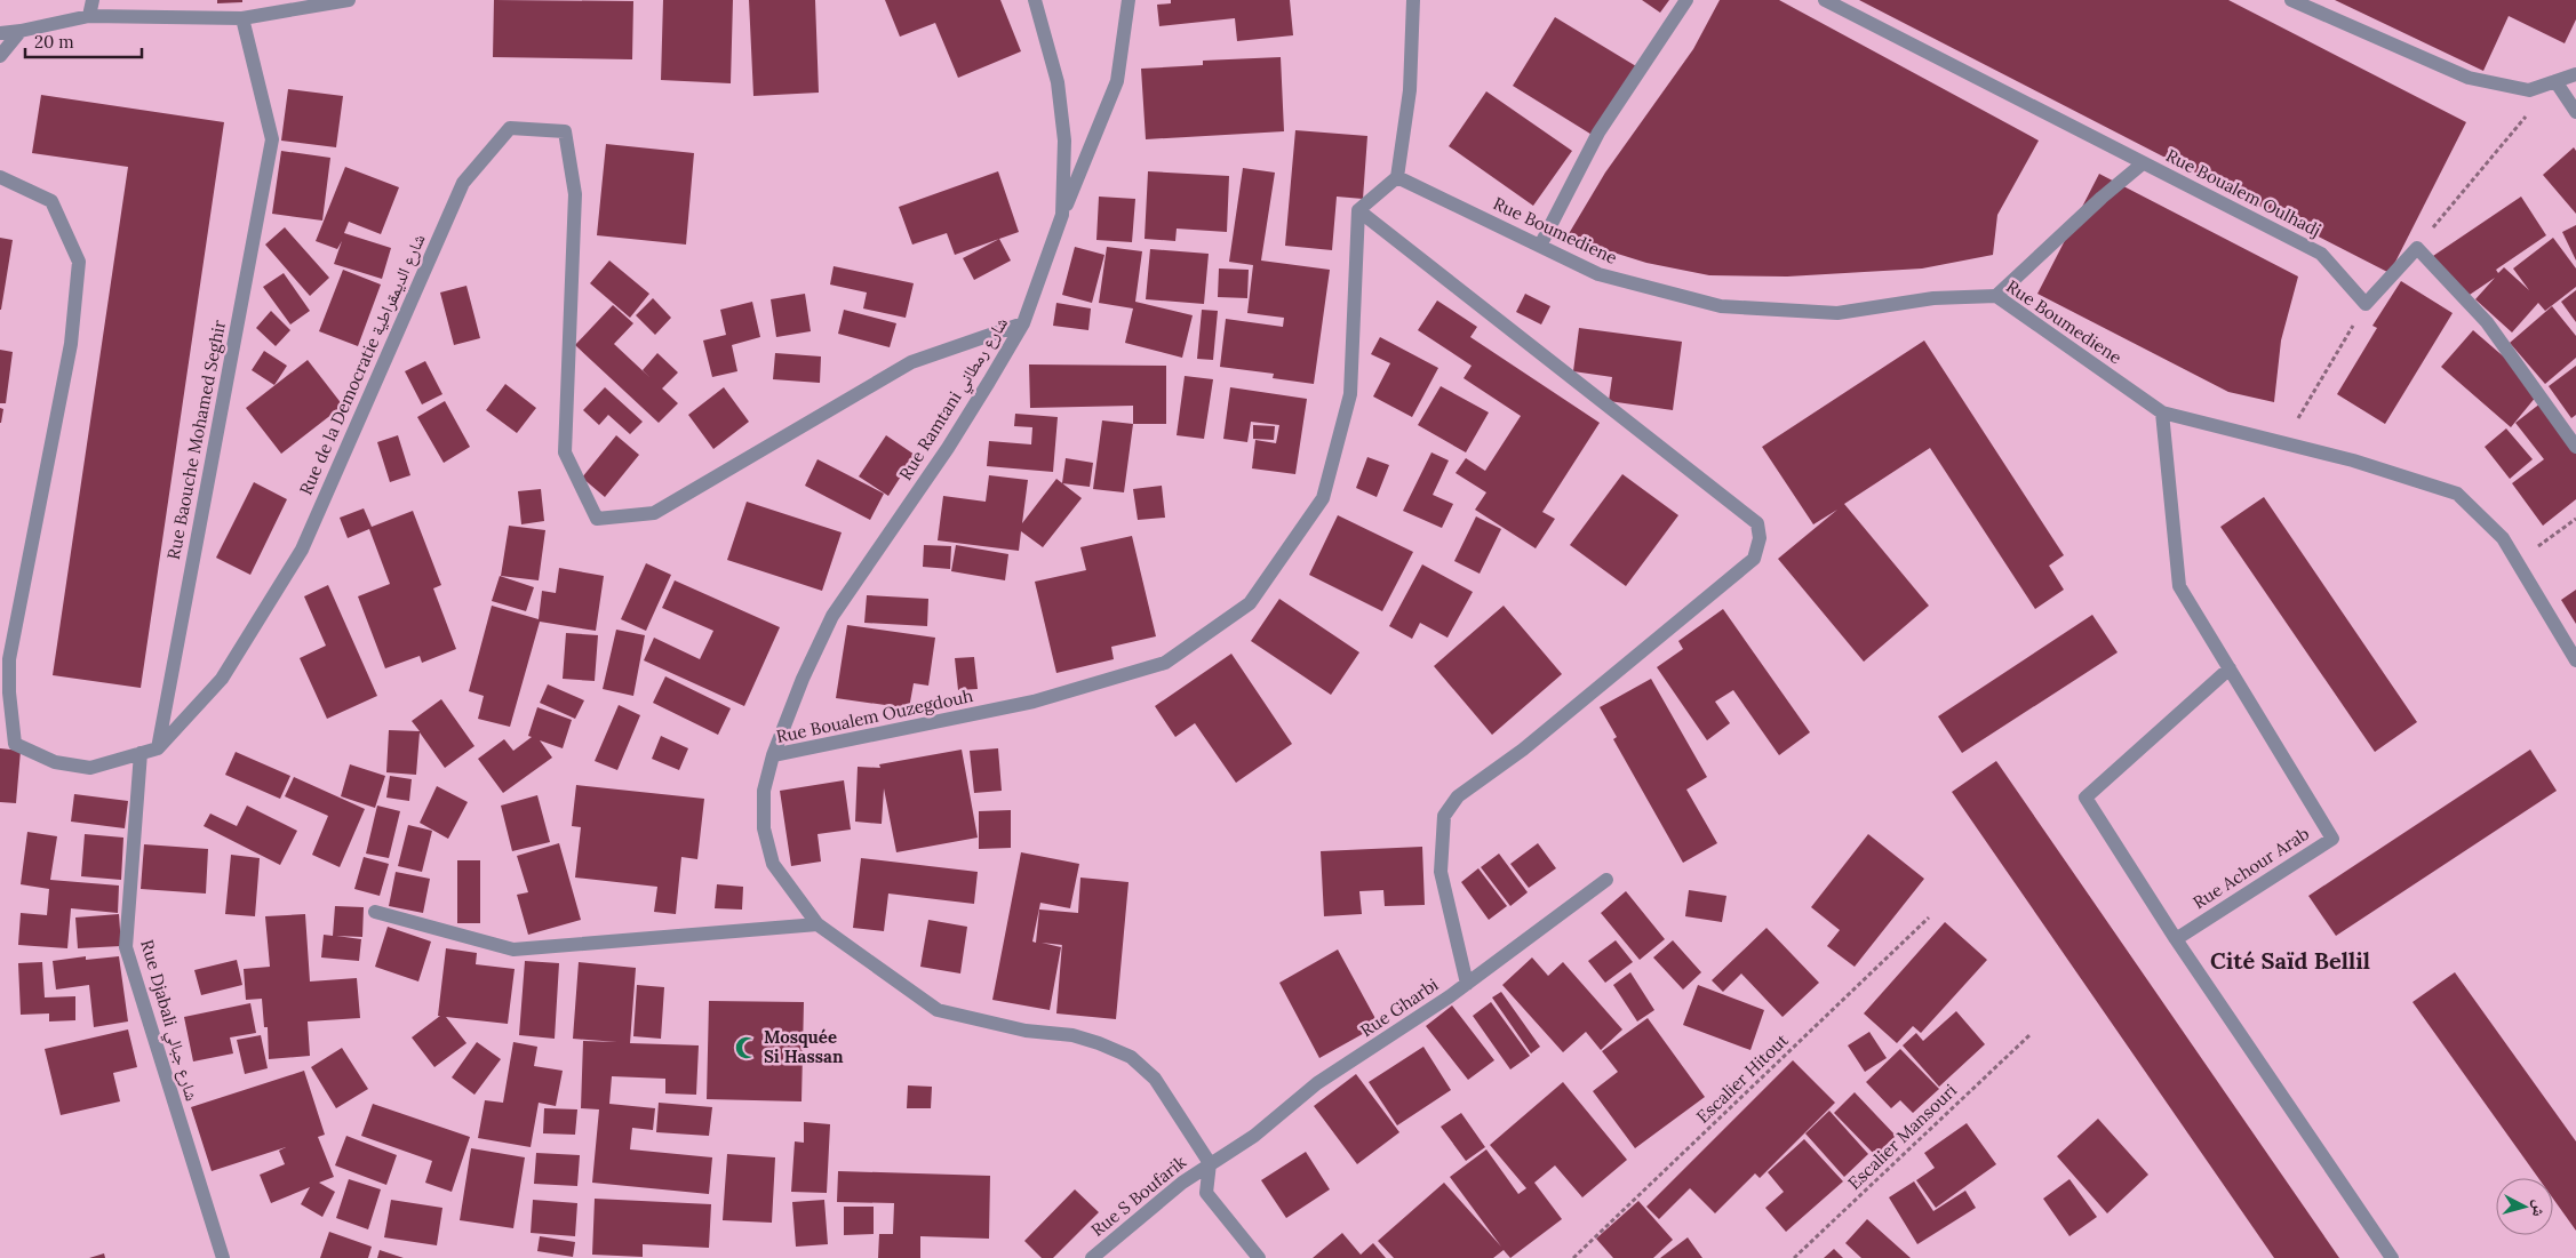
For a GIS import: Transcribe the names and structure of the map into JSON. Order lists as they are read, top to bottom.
{
  "streets": {
    "street": [
      "Rue Boualem Oulhadj",
      "Rue Boumediene",
      "Rue de la Democratie شارع الديمقراطية",
      "Rue Ramtani شارع رمطاني",
      "Rue Baouche Mohamed Seghir",
      "Rue Boualem Ouzegdouh",
      "Rue Achour Arab",
      "Rue Gharbi",
      "Rue Djabali شارع جبالي",
      "Rue S Boufarik"
    ],
    "path": ["Escalier Hitout", "Escalier Mansouri"]
  },
  "crossings": [
    ["Rue Boumediene", "Rue Achour Arab"],
    ["Rue de la Democratie شارع الديمقراطية", "Rue Ramtani شارع رمطاني"],
    ["Rue de la Democratie شارع الديمقراطية", "Rue Baouche Mohamed Seghir"],
    ["Rue Ramtani شارع رمطاني", "Rue Boualem Ouzegdouh"],
    ["Rue Boualem Ouzegdouh", "Rue Gharbi"],
    ["Rue Boualem Ouzegdouh", "Rue S Boufarik"],
    ["Rue Gharbi", "Rue S Boufarik"]
  ],
  "districts": ["Cité Saïd Bellil"],
  "places": {
    "mosque": ["Mosquée Si Hassan"]
  },
  "scale_bar": "20 m",
  "north": "right"
}
